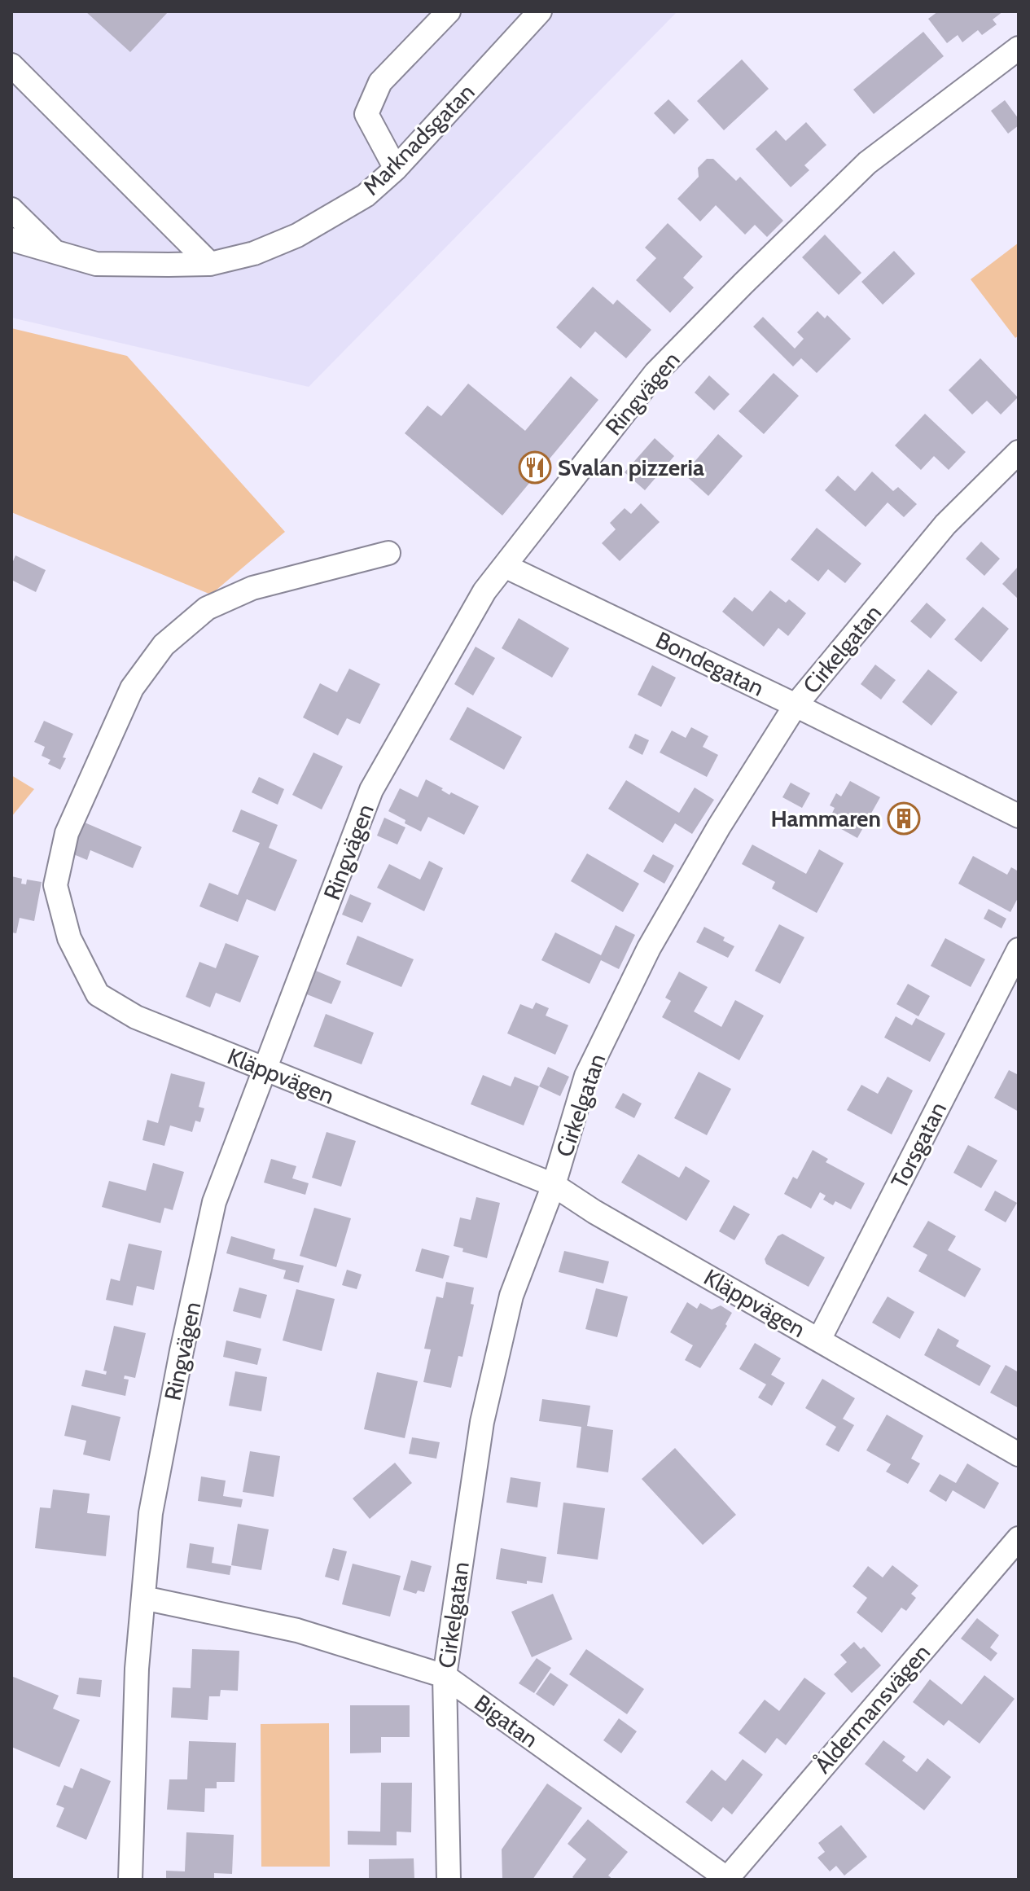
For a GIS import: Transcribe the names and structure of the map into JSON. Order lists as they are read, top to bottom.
{
  "streets": {
    "street": [
      "Marknadsgatan",
      "Ringvägen",
      "Cirkelgatan",
      "Bondegatan",
      "Kläppvägen",
      "Torsgatan",
      "Åldermansvägen",
      "Bigatan"
    ]
  },
  "crossings": [
    ["Ringvägen", "Bondegatan"],
    ["Ringvägen", "Kläppvägen"],
    ["Ringvägen", "Bigatan"],
    ["Cirkelgatan", "Bondegatan"],
    ["Cirkelgatan", "Kläppvägen"],
    ["Cirkelgatan", "Bigatan"],
    ["Kläppvägen", "Torsgatan"],
    ["Åldermansvägen", "Bigatan"]
  ],
  "places": {
    "restaurant": ["Svalan pizzeria"],
    "building": ["Hammaren"]
  }
}
